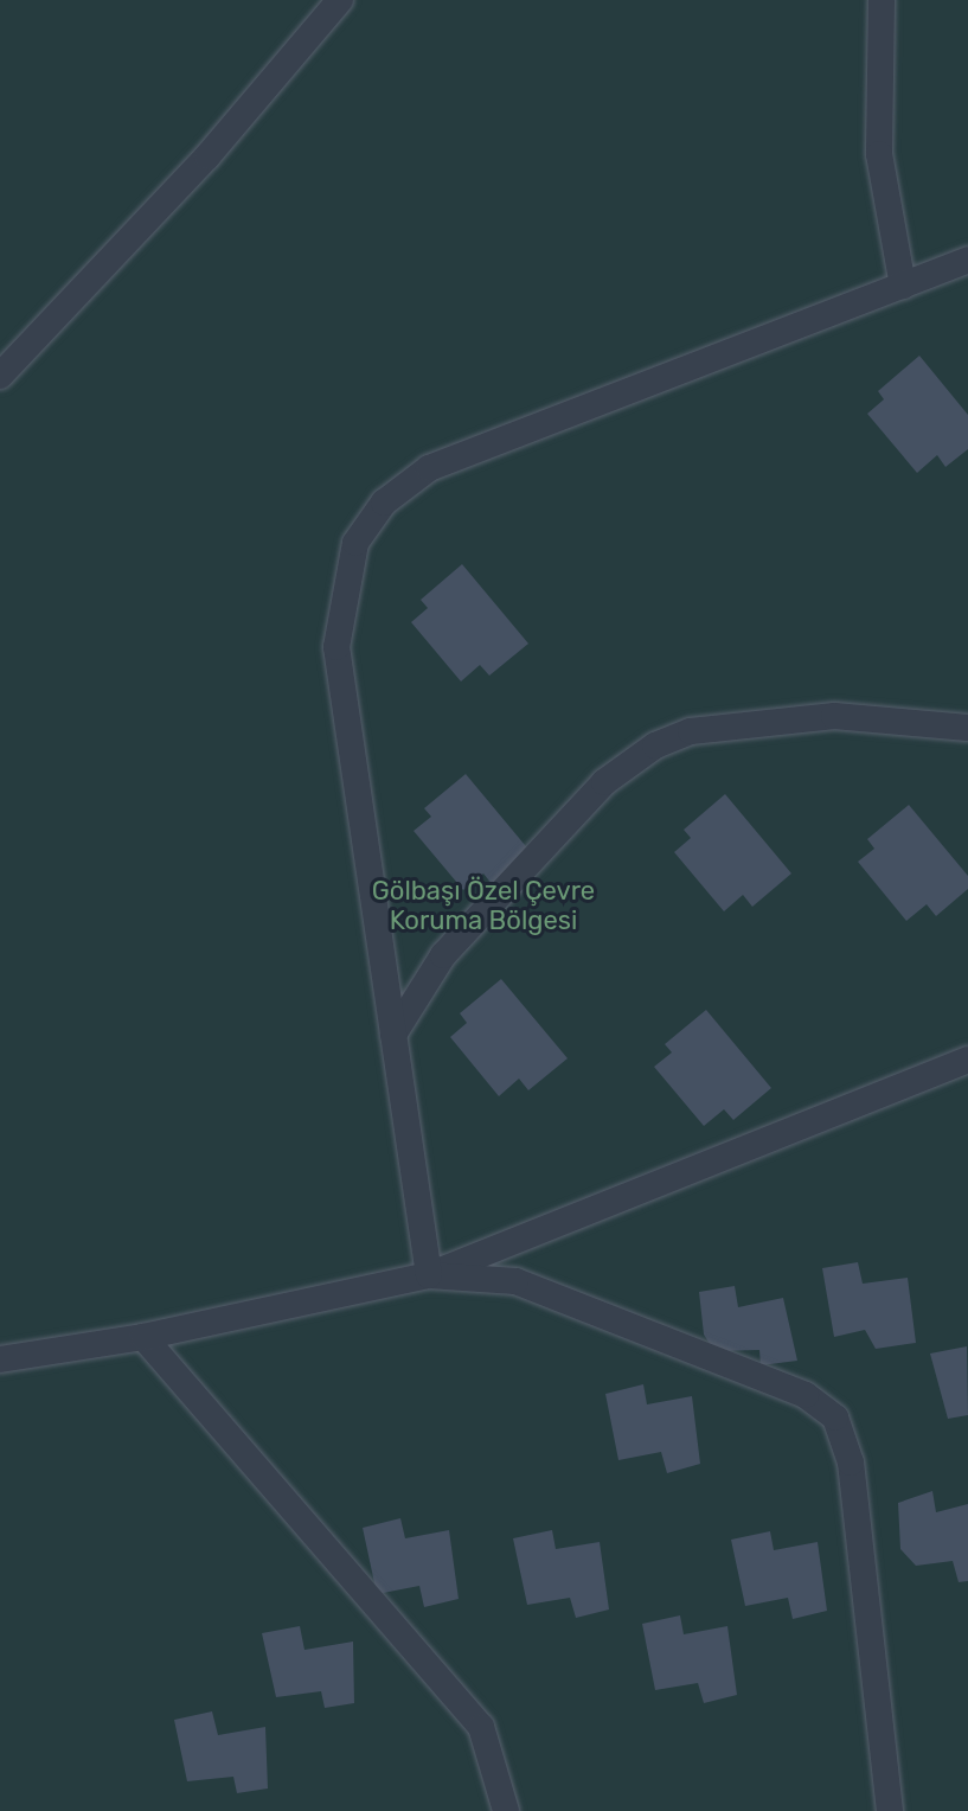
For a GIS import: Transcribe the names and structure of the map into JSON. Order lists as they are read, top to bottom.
{
  "parks": ["Gölbaşı Özel Çevre Koruma Bölgesi"]
}
